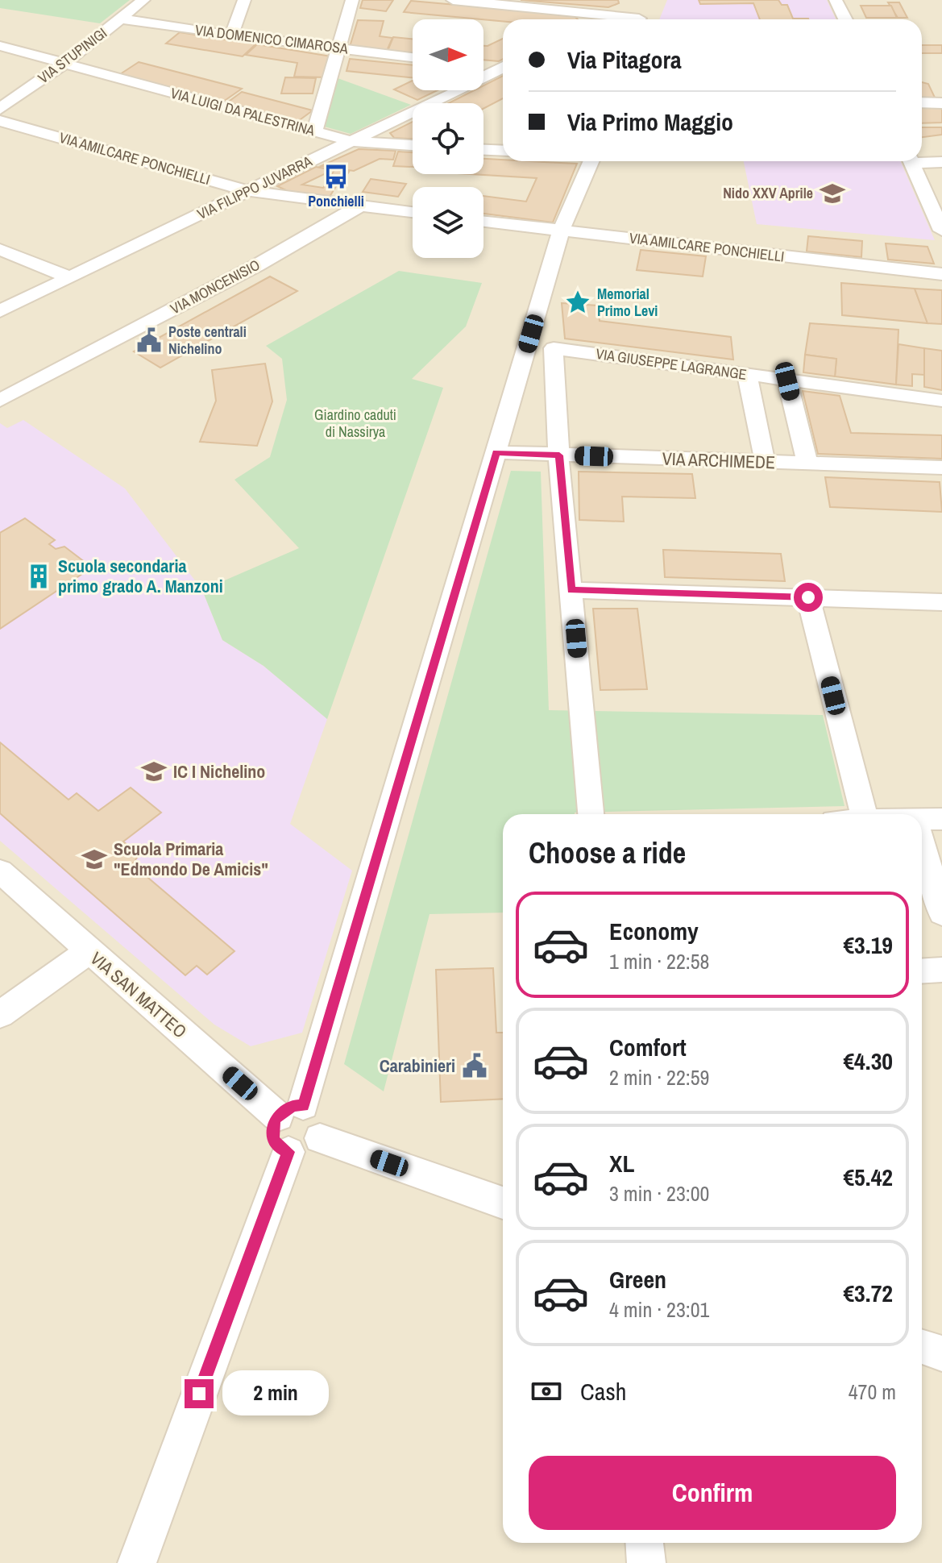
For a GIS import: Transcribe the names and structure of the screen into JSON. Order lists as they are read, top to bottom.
{
  "streets": {
    "street": [
      "VIA DOMENICO CIMAROSA",
      "VIA STUPINIGI",
      "VIA LUIGI DA PALESTRINA",
      "VIA AMILCARE PONCHIELLI",
      "VIA FILIPPO JUVARRA",
      "VIA MONCENISIO",
      "VIA GIUSEPPE LAGRANGE",
      "VIA ARCHIMEDE",
      "VIA SAN MATTEO"
    ]
  },
  "crossings": [
    ["VIA DOMENICO CIMAROSA", "VIA STUPINIGI"],
    ["VIA STUPINIGI", "VIA LUIGI DA PALESTRINA"],
    ["VIA LUIGI DA PALESTRINA", "VIA FILIPPO JUVARRA"],
    ["VIA AMILCARE PONCHIELLI", "VIA FILIPPO JUVARRA"],
    ["VIA AMILCARE PONCHIELLI", "VIA MONCENISIO"],
    ["VIA GIUSEPPE LAGRANGE", "VIA ARCHIMEDE"]
  ],
  "parks": ["Giardino caduti di Nassirya"],
  "places": {
    "bus stop": ["Ponchielli"],
    "school or university": ["Nido XXV Aprile", "IC I Nichelino", "Scuola Primaria \"Edmondo De Amicis\""],
    "place": ["Memorial Primo Levi"],
    "public building": ["Poste centrali Nichelino", "Carabinieri"],
    "building": ["Scuola secondaria primo grado A. Manzoni"]
  },
  "north": "right",
  "page": {
    "banner": ["Via Pitagora", "Via Primo Maggio"],
    "heading": "Choose a ride",
    "list": [
      {
        "name": "Economy",
        "note": "1 min · 22:58",
        "value": "€3.19"
      },
      {
        "name": "Comfort",
        "note": "2 min · 22:59",
        "value": "€4.30"
      },
      {
        "name": "XL",
        "note": "3 min · 23:00",
        "value": "€5.42"
      },
      {
        "name": "Green",
        "note": "4 min · 23:01",
        "value": "€3.72"
      }
    ],
    "pay": ["Cash", "470 m"],
    "bubble": "2 min",
    "buttons": "Confirm"
  }
}
